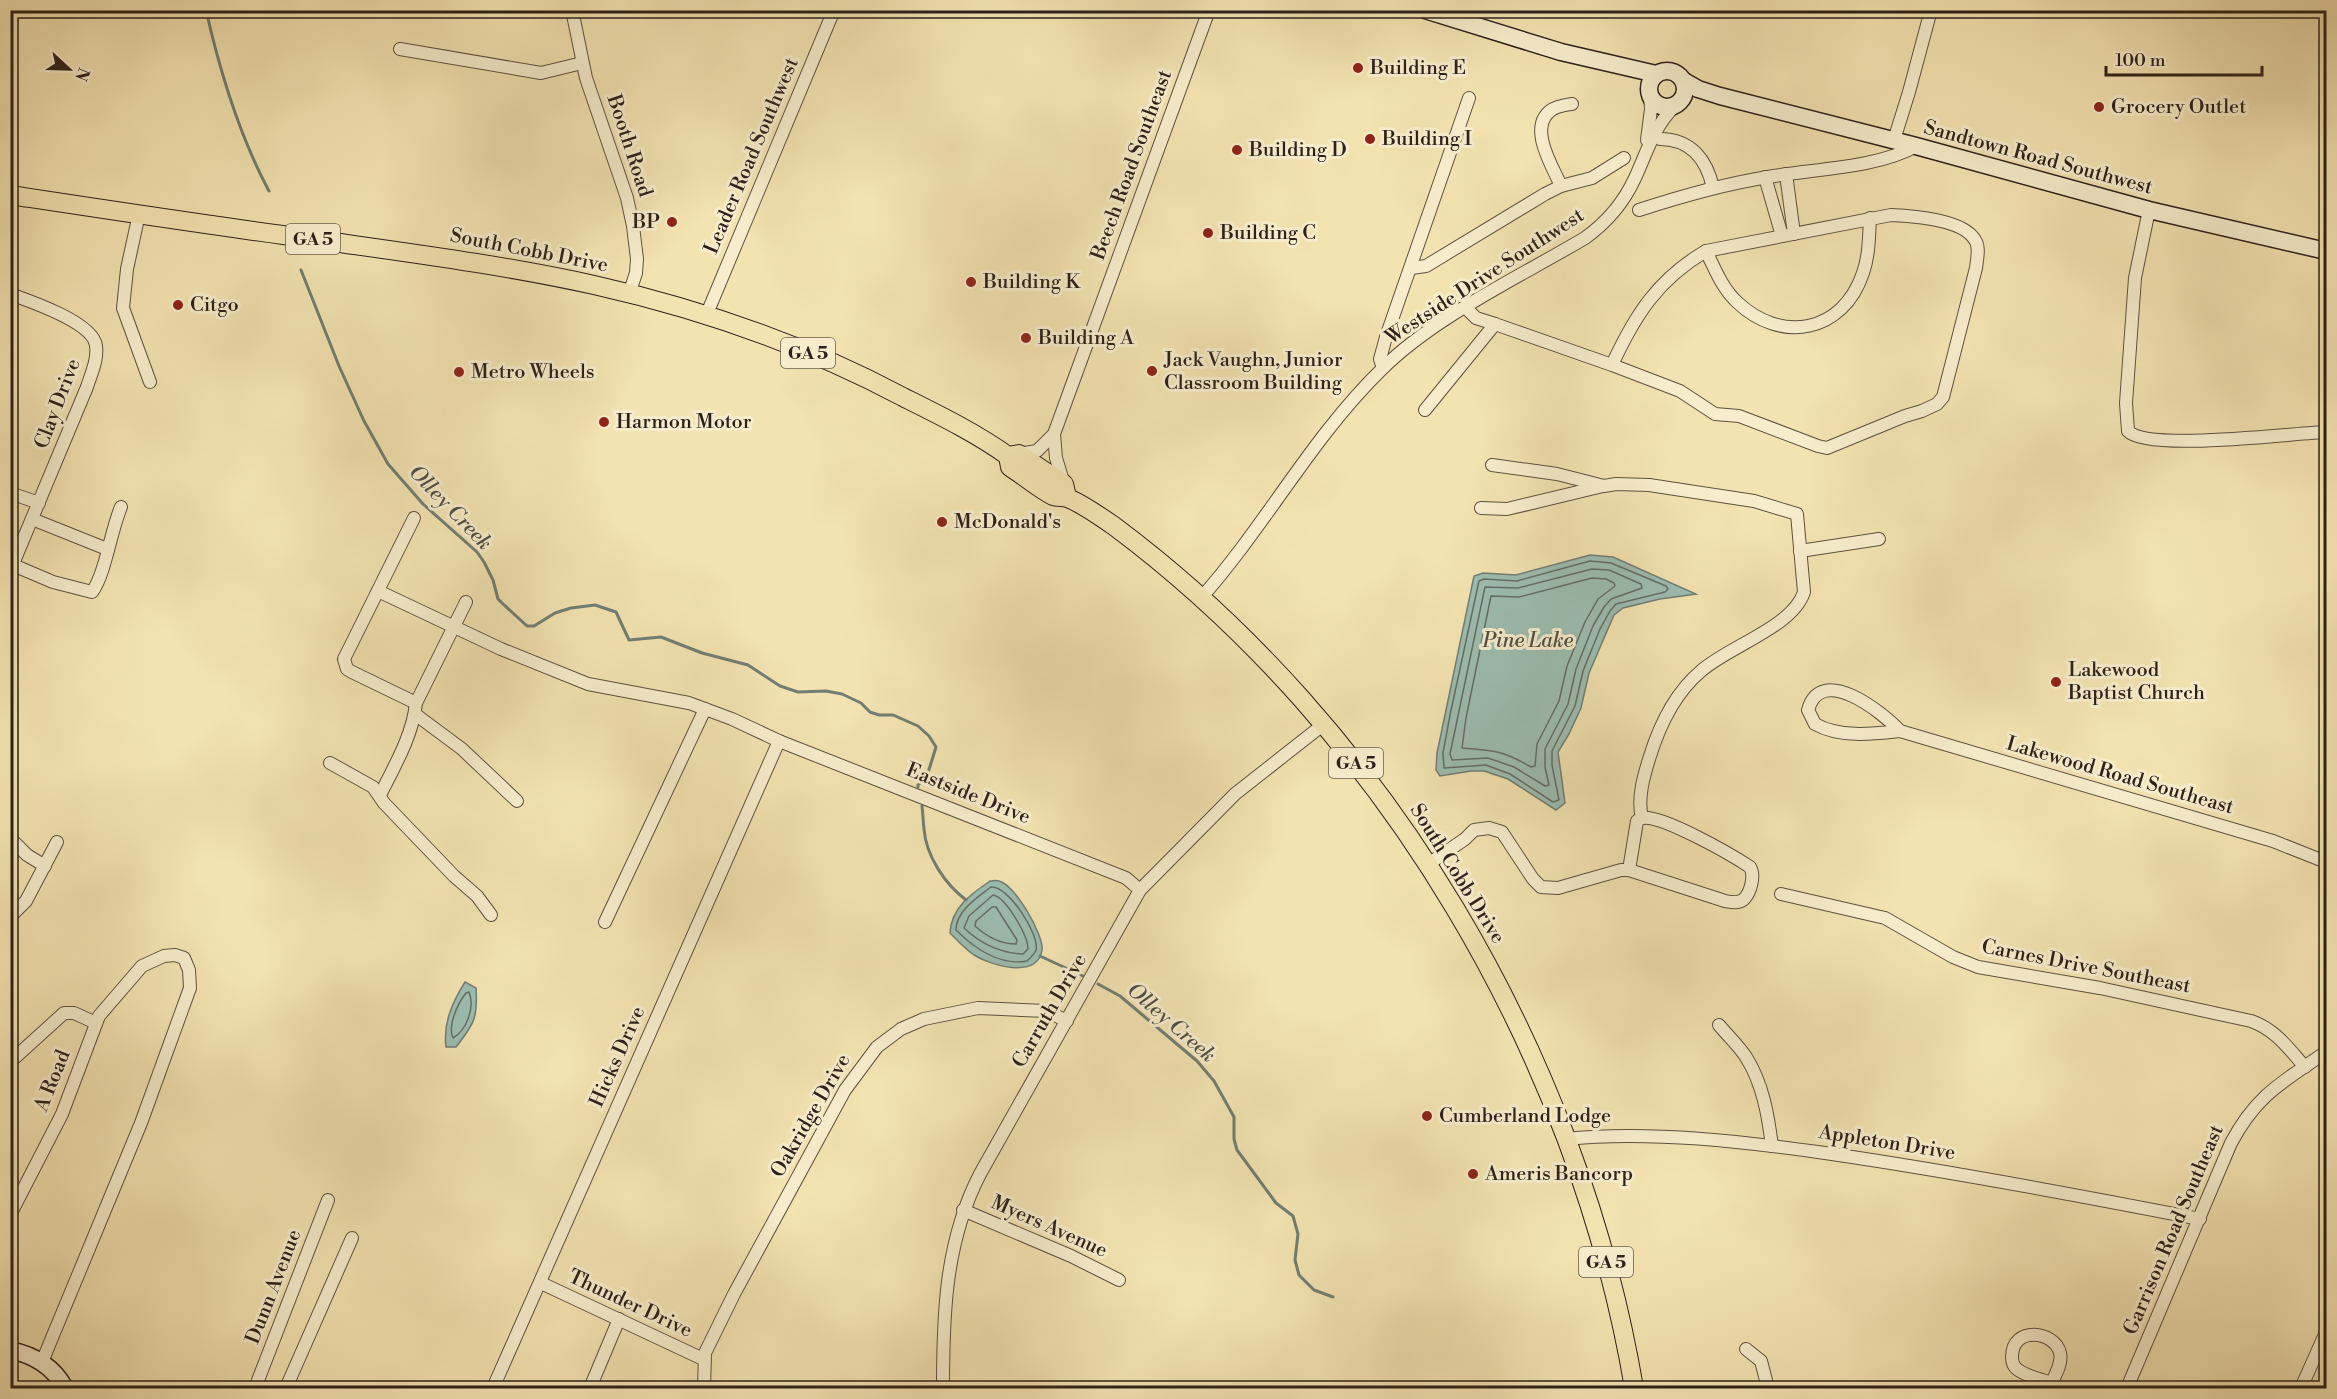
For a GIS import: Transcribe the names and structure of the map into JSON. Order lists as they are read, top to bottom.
{
  "streets": {
    "main road": ["GA 5", "South Cobb Drive"],
    "street": [
      "Booth Road",
      "Leader Road Southwest",
      "Sandtown Road Southwest",
      "Beech Road Southeast",
      "Westside Drive Southwest",
      "Clay Drive",
      "Lakewood Road Southeast",
      "Eastside Drive",
      "Carnes Drive Southeast",
      "Carruth Drive",
      "Hicks Drive",
      "A Road",
      "Oakridge Drive",
      "Appleton Drive",
      "Myers Avenue",
      "Garrison Road Southeast",
      "Dunn Avenue",
      "Thunder Drive"
    ]
  },
  "crossings": [
    ["Booth Road", "South Cobb Drive"],
    ["Leader Road Southwest", "South Cobb Drive"],
    ["Sandtown Road Southwest", "Westside Drive Southwest"],
    ["Beech Road Southeast", "South Cobb Drive"],
    ["South Cobb Drive", "Westside Drive Southwest"],
    ["South Cobb Drive", "Carruth Drive"],
    ["South Cobb Drive", "Appleton Drive"],
    ["Eastside Drive", "Carruth Drive"],
    ["Eastside Drive", "Hicks Drive"],
    ["Carnes Drive Southeast", "Garrison Road Southeast"],
    ["Carruth Drive", "Oakridge Drive"],
    ["Carruth Drive", "Myers Avenue"],
    ["Hicks Drive", "Thunder Drive"],
    ["Oakridge Drive", "Thunder Drive"],
    ["Appleton Drive", "Garrison Road Southeast"]
  ],
  "water": ["Olley Creek", "Pine Lake"],
  "places": [
    "Building E",
    "Grocery Outlet",
    "Building I",
    "Building D",
    "BP",
    "Building C",
    "Building K",
    "Citgo",
    "Building A",
    "Jack Vaughn, Junior Classroom Building",
    "Metro Wheels",
    "Harmon Motor",
    "McDonald's",
    "Lakewood Baptist Church",
    "Cumberland Lodge",
    "Ameris Bancorp"
  ],
  "scale_bar": "100 m",
  "north": "right"
}
